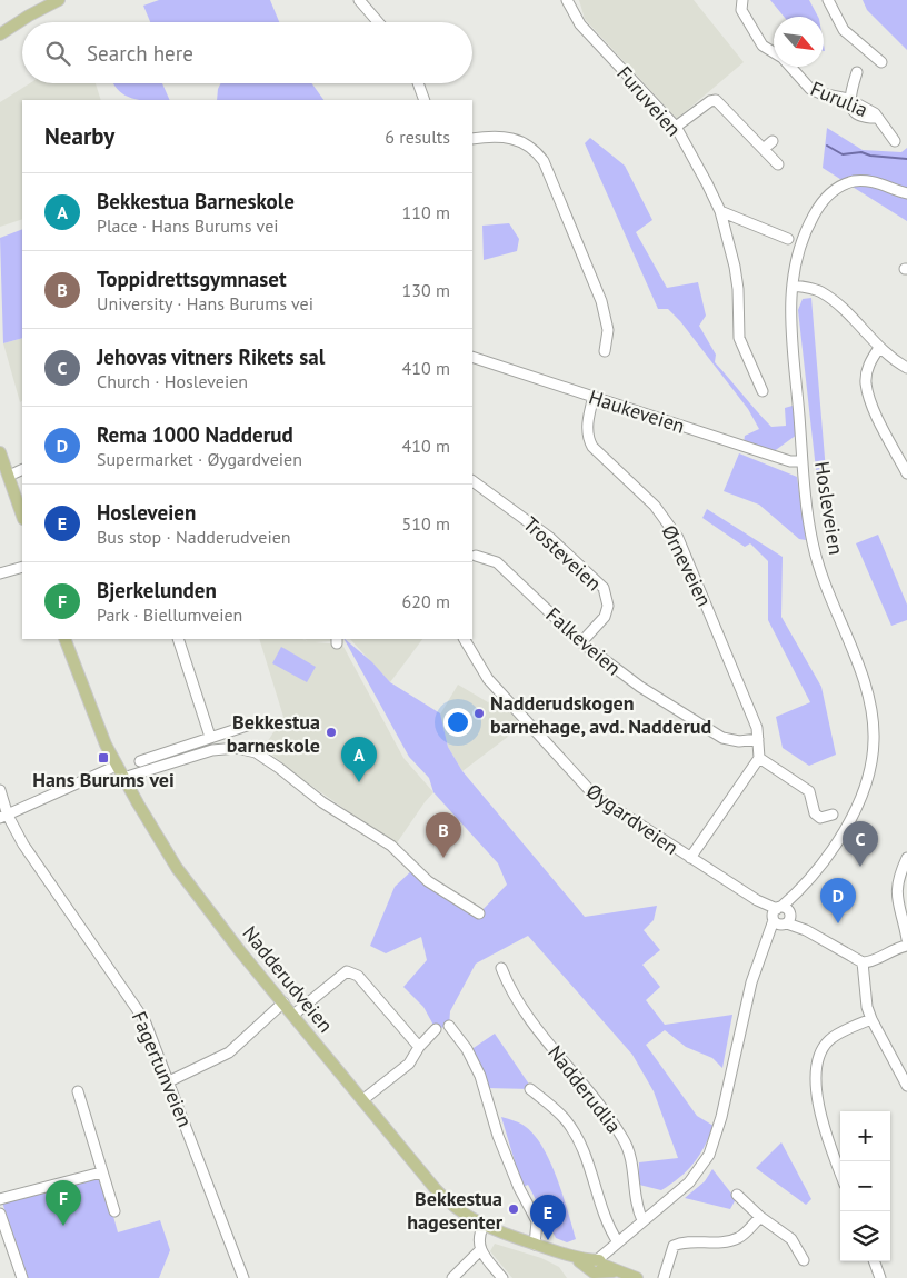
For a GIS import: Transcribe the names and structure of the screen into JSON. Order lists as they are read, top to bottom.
{
  "streets": {
    "main road": ["Nadderudveien"],
    "street": [
      "Furulia",
      "Furuveien",
      "Haukeveien",
      "Hosleveien",
      "Trosteveien",
      "Ørneveien",
      "Falkeveien",
      "Øygardveien",
      "Fagertunveien",
      "Nadderudlia"
    ]
  },
  "crossings": [
    ["Haukeveien", "Hosleveien"],
    ["Haukeveien", "Ørneveien"],
    ["Hosleveien", "Øygardveien"],
    ["Hosleveien", "Nadderudveien"],
    ["Hosleveien", "Nadderudlia"],
    ["Trosteveien", "Falkeveien"],
    ["Ørneveien", "Falkeveien"]
  ],
  "places": {
    "other": ["Nadderudskogen barnehage, avd. Nadderud", "Bekkestua barneskole", "Bekkestua hagesenter"],
    "transit": ["Hans Burums vei"]
  },
  "north": "bottom right",
  "page": {
    "search": "Search here",
    "heading": ["Nearby", "6 results"],
    "list": [
      {
        "mark": "A",
        "name": "Bekkestua Barneskole",
        "note": "Place · Hans Burums vei",
        "value": "110 m"
      },
      {
        "mark": "B",
        "name": "Toppidrettsgymnaset",
        "note": "University · Hans Burums vei",
        "value": "130 m"
      },
      {
        "mark": "C",
        "name": "Jehovas vitners Rikets sal",
        "note": "Church · Hosleveien",
        "value": "410 m"
      },
      {
        "mark": "D",
        "name": "Rema 1000 Nadderud",
        "note": "Supermarket · Øygardveien",
        "value": "410 m"
      },
      {
        "mark": "E",
        "name": "Hosleveien",
        "note": "Bus stop · Nadderudveien",
        "value": "510 m"
      },
      {
        "mark": "F",
        "name": "Bjerkelunden",
        "note": "Park · Biellumveien",
        "value": "620 m"
      }
    ],
    "pins": [
      "A",
      "B",
      "C",
      "D",
      "F",
      "E"
    ],
    "map_buttons": ["+", "−"]
  }
}
